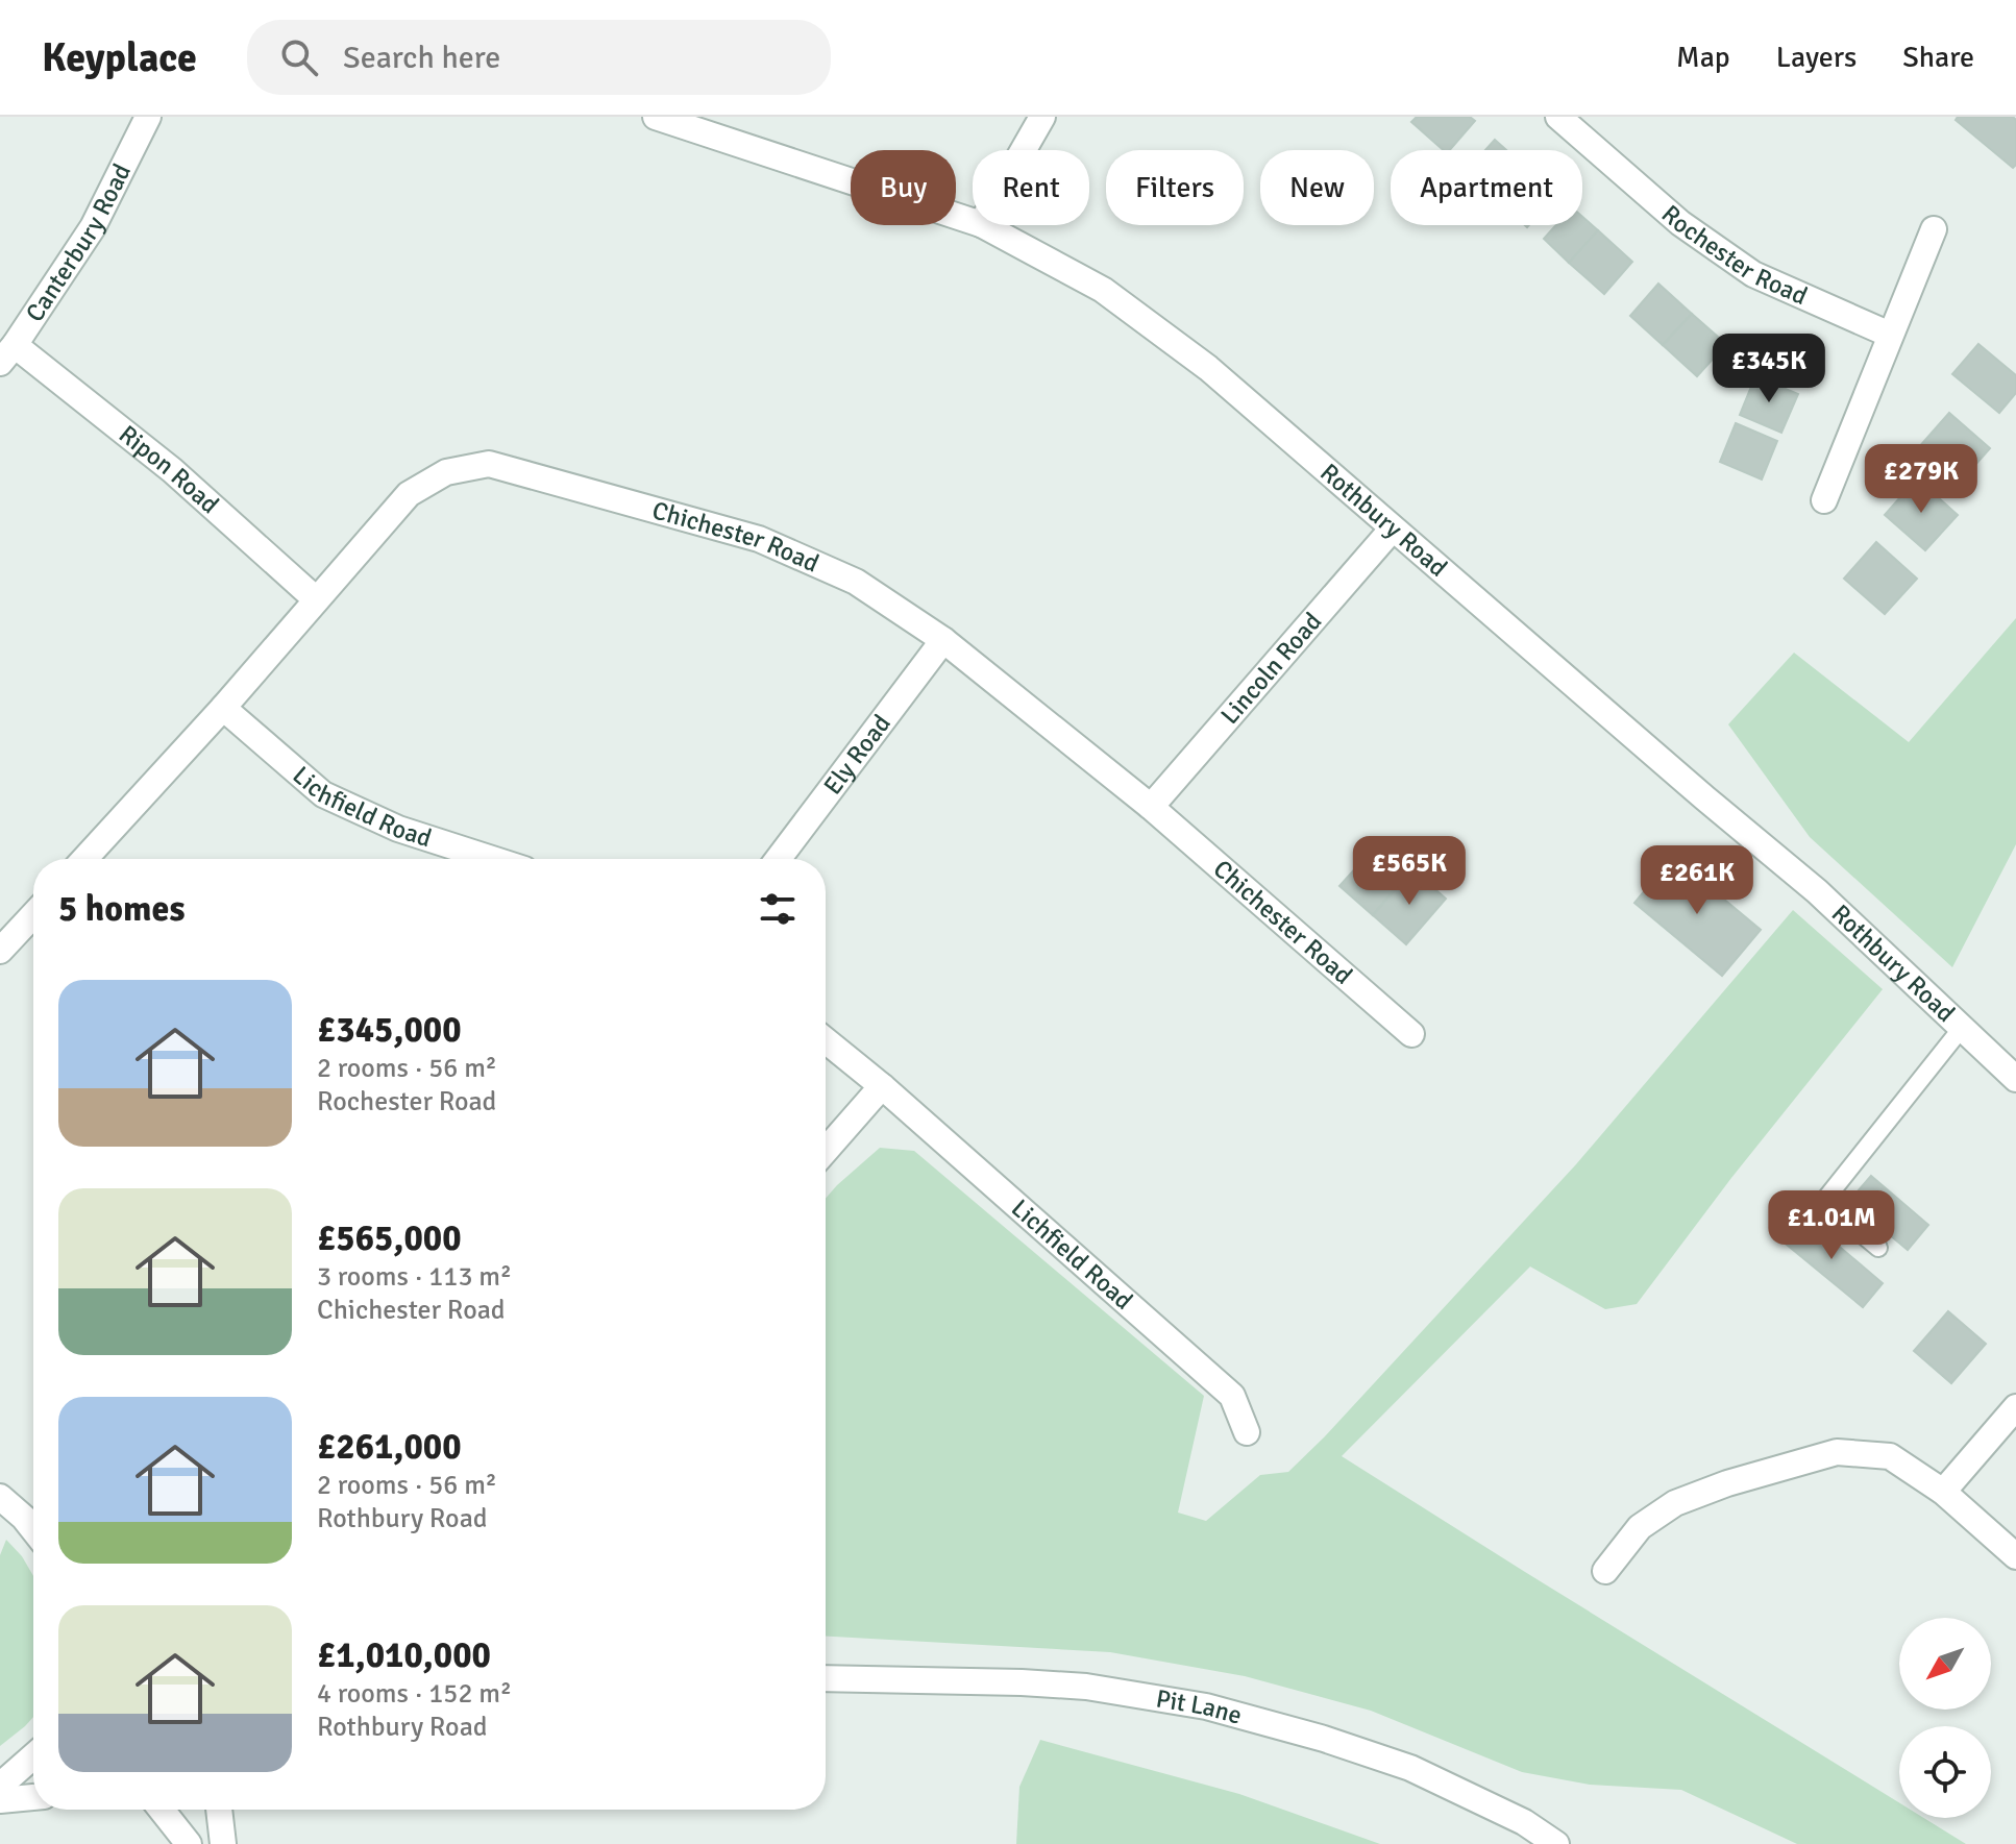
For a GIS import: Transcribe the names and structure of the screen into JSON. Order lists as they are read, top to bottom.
{
  "streets": {
    "street": [
      "Canterbury Road",
      "Rochester Road",
      "Ripon Road",
      "Rothbury Road",
      "Chichester Road",
      "Lincoln Road",
      "Ely Road",
      "Lichfield Road",
      "Pit Lane"
    ]
  },
  "crossings": [
    ["Canterbury Road", "Ripon Road"],
    ["Ripon Road", "Chichester Road"],
    ["Rothbury Road", "Lincoln Road"],
    ["Chichester Road", "Lincoln Road"],
    ["Chichester Road", "Ely Road"],
    ["Chichester Road", "Lichfield Road"]
  ],
  "north": "bottom left",
  "page": {
    "header": "Keyplace",
    "search": "Search here",
    "nav": ["Map", "Layers", "Share"],
    "chip": [
      "Buy",
      "Rent",
      "Filters",
      "New",
      "Apartment"
    ],
    "price": [
      "£345K",
      "£279K",
      "£565K",
      "£261K",
      "£1.01M"
    ],
    "heading": "5 homes",
    "list": [
      {
        "name": "£345,000",
        "note": "2 rooms · 56 m² · Rochester Road"
      },
      {
        "name": "£565,000",
        "note": "3 rooms · 113 m² · Chichester Road"
      },
      {
        "name": "£261,000",
        "note": "2 rooms · 56 m² · Rothbury Road"
      },
      {
        "name": "£1,010,000",
        "note": "4 rooms · 152 m² · Rothbury Road"
      }
    ]
  }
}
